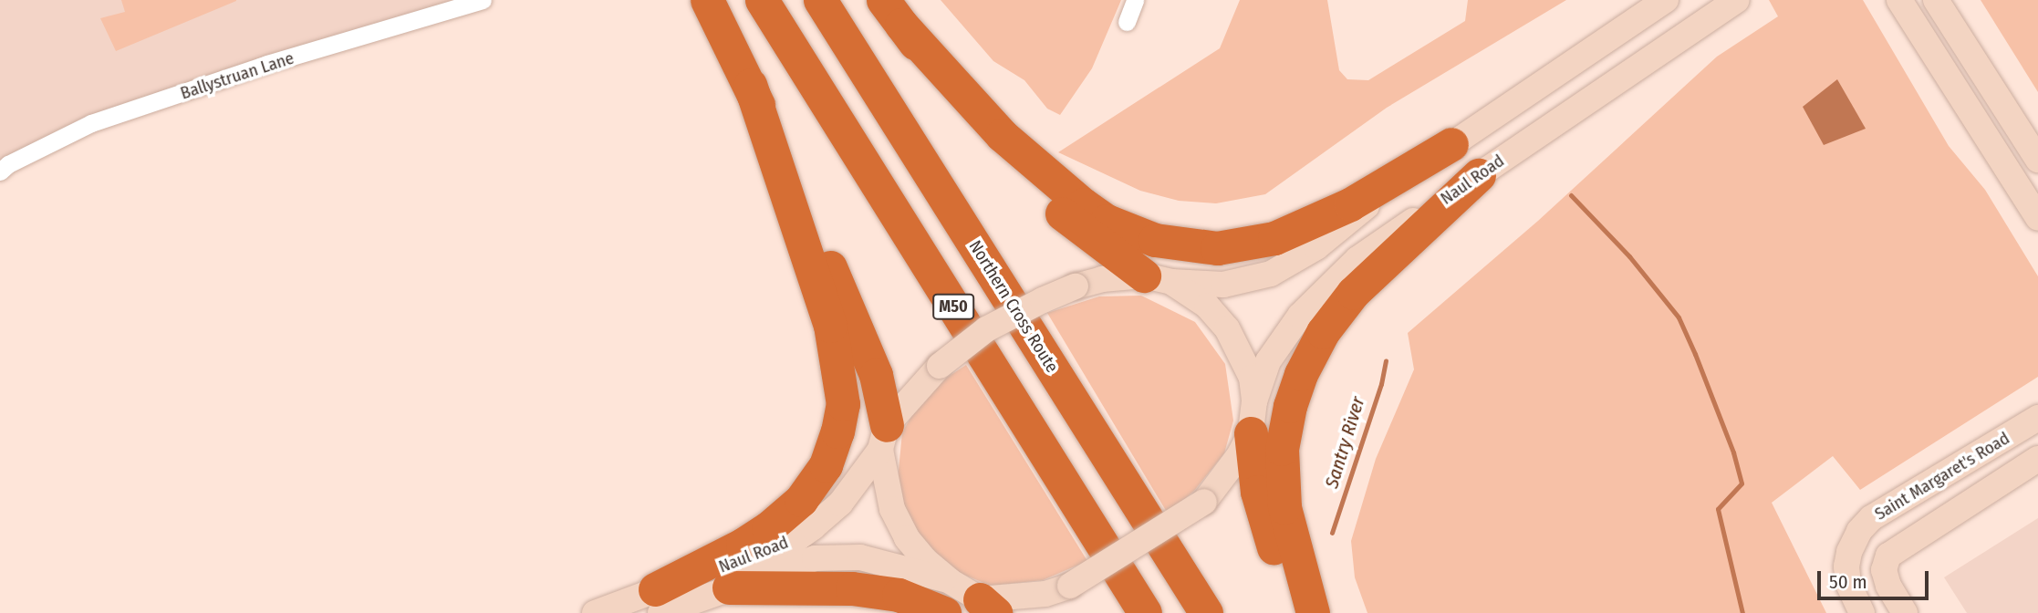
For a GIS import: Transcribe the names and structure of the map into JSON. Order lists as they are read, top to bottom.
{
  "streets": {
    "highway": ["M50", "Northern Cross Route"],
    "main road": ["Naul Road", "Saint Margaret's Road"],
    "street": ["Ballystruan Lane"]
  },
  "water": ["Santry River"],
  "scale_bar": "50 m"
}
